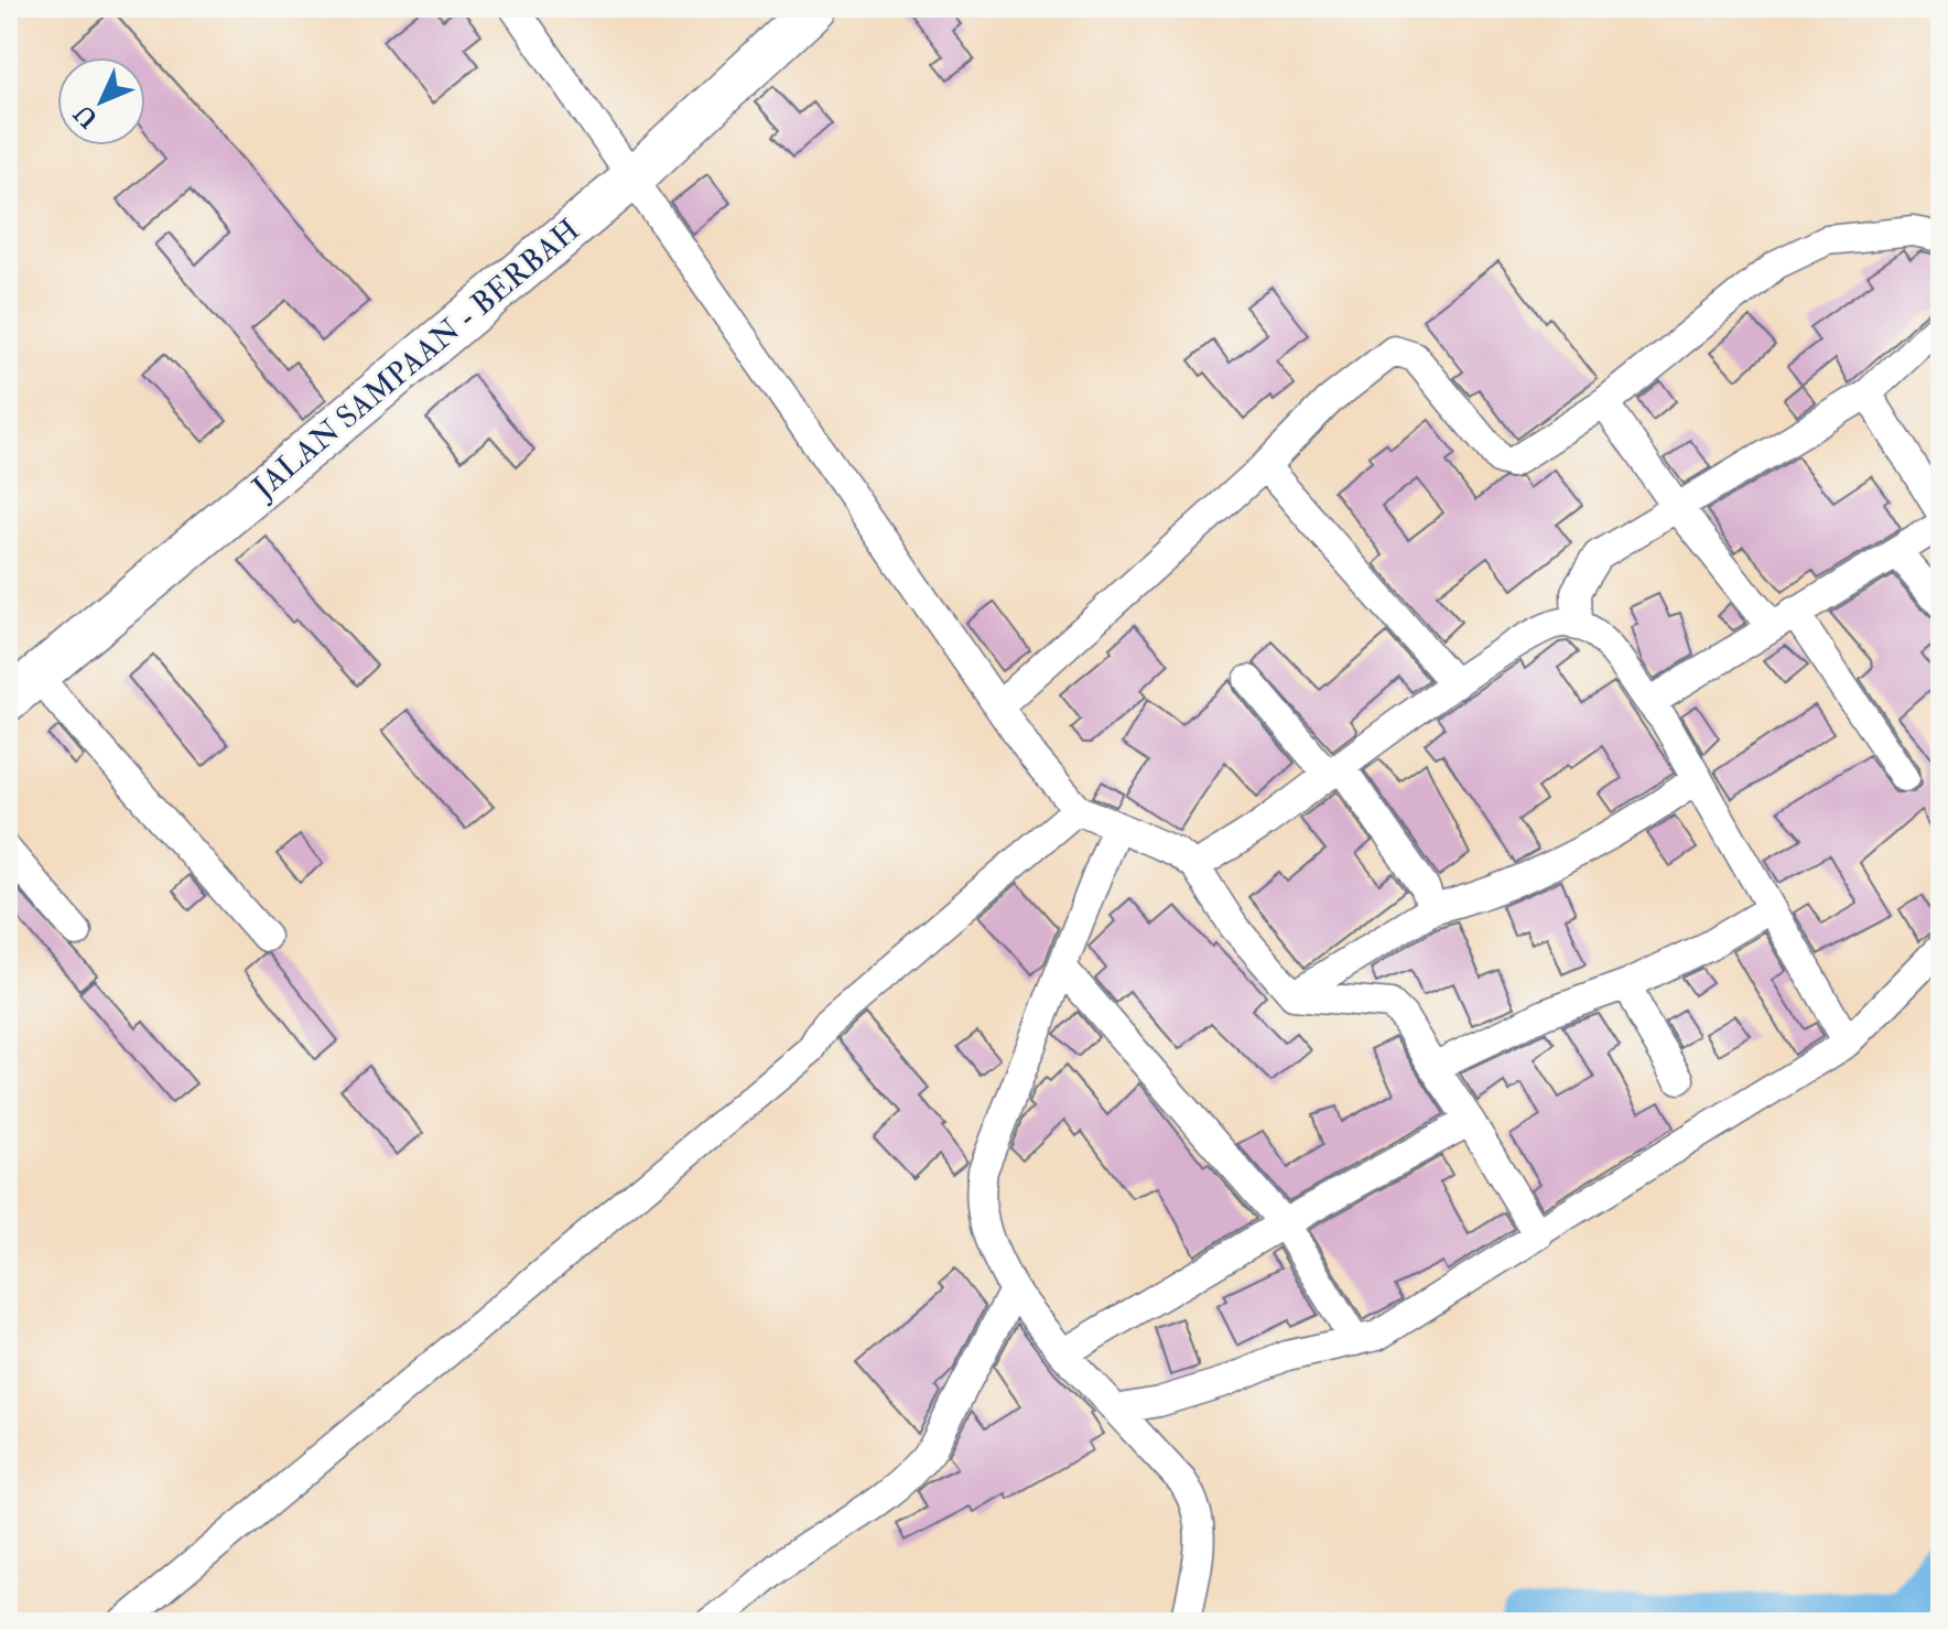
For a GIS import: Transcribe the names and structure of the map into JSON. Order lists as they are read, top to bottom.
{
  "streets": {
    "main road": ["JALAN SAMPAAN - BERBAH"]
  },
  "north": "bottom left"
}
